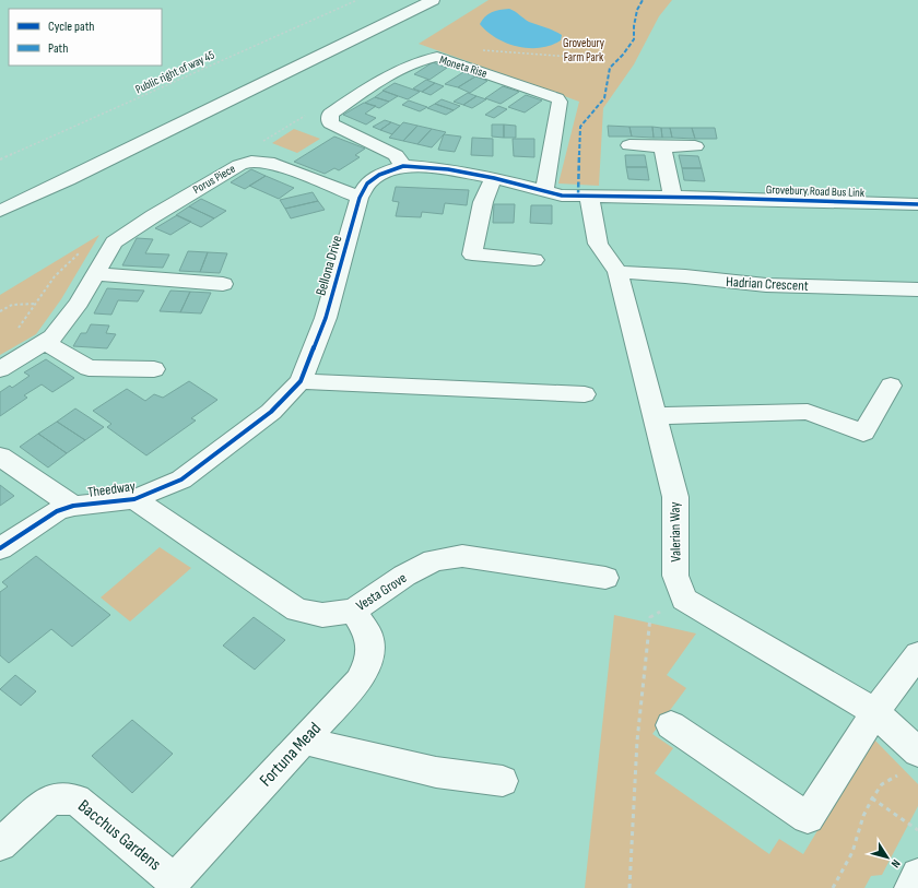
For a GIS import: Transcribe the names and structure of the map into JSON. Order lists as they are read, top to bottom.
{
  "streets": {
    "main road": [
      "Moneta Rise",
      "Porus Piece",
      "Grovebury Road Bus Link",
      "Bellona Drive",
      "Hadrian Crescent",
      "Theedway",
      "Valerian Way",
      "Vesta Grove",
      "Fortuna Mead",
      "Bacchus Gardens"
    ],
    "path": ["Public right of way 45"]
  },
  "crossings": [
    ["Moneta Rise", "Bellona Drive"],
    ["Porus Piece", "Bellona Drive"],
    ["Grovebury Road Bus Link", "Bellona Drive"],
    ["Grovebury Road Bus Link", "Valerian Way"],
    ["Bellona Drive", "Theedway"],
    ["Bellona Drive", "Valerian Way"],
    ["Hadrian Crescent", "Valerian Way"],
    ["Theedway", "Vesta Grove"],
    ["Vesta Grove", "Fortuna Mead"],
    ["Fortuna Mead", "Bacchus Gardens"]
  ],
  "parks": ["Grovebury Farm Park"],
  "legend": ["Cycle path", "Path"],
  "north": "bottom right"
}
